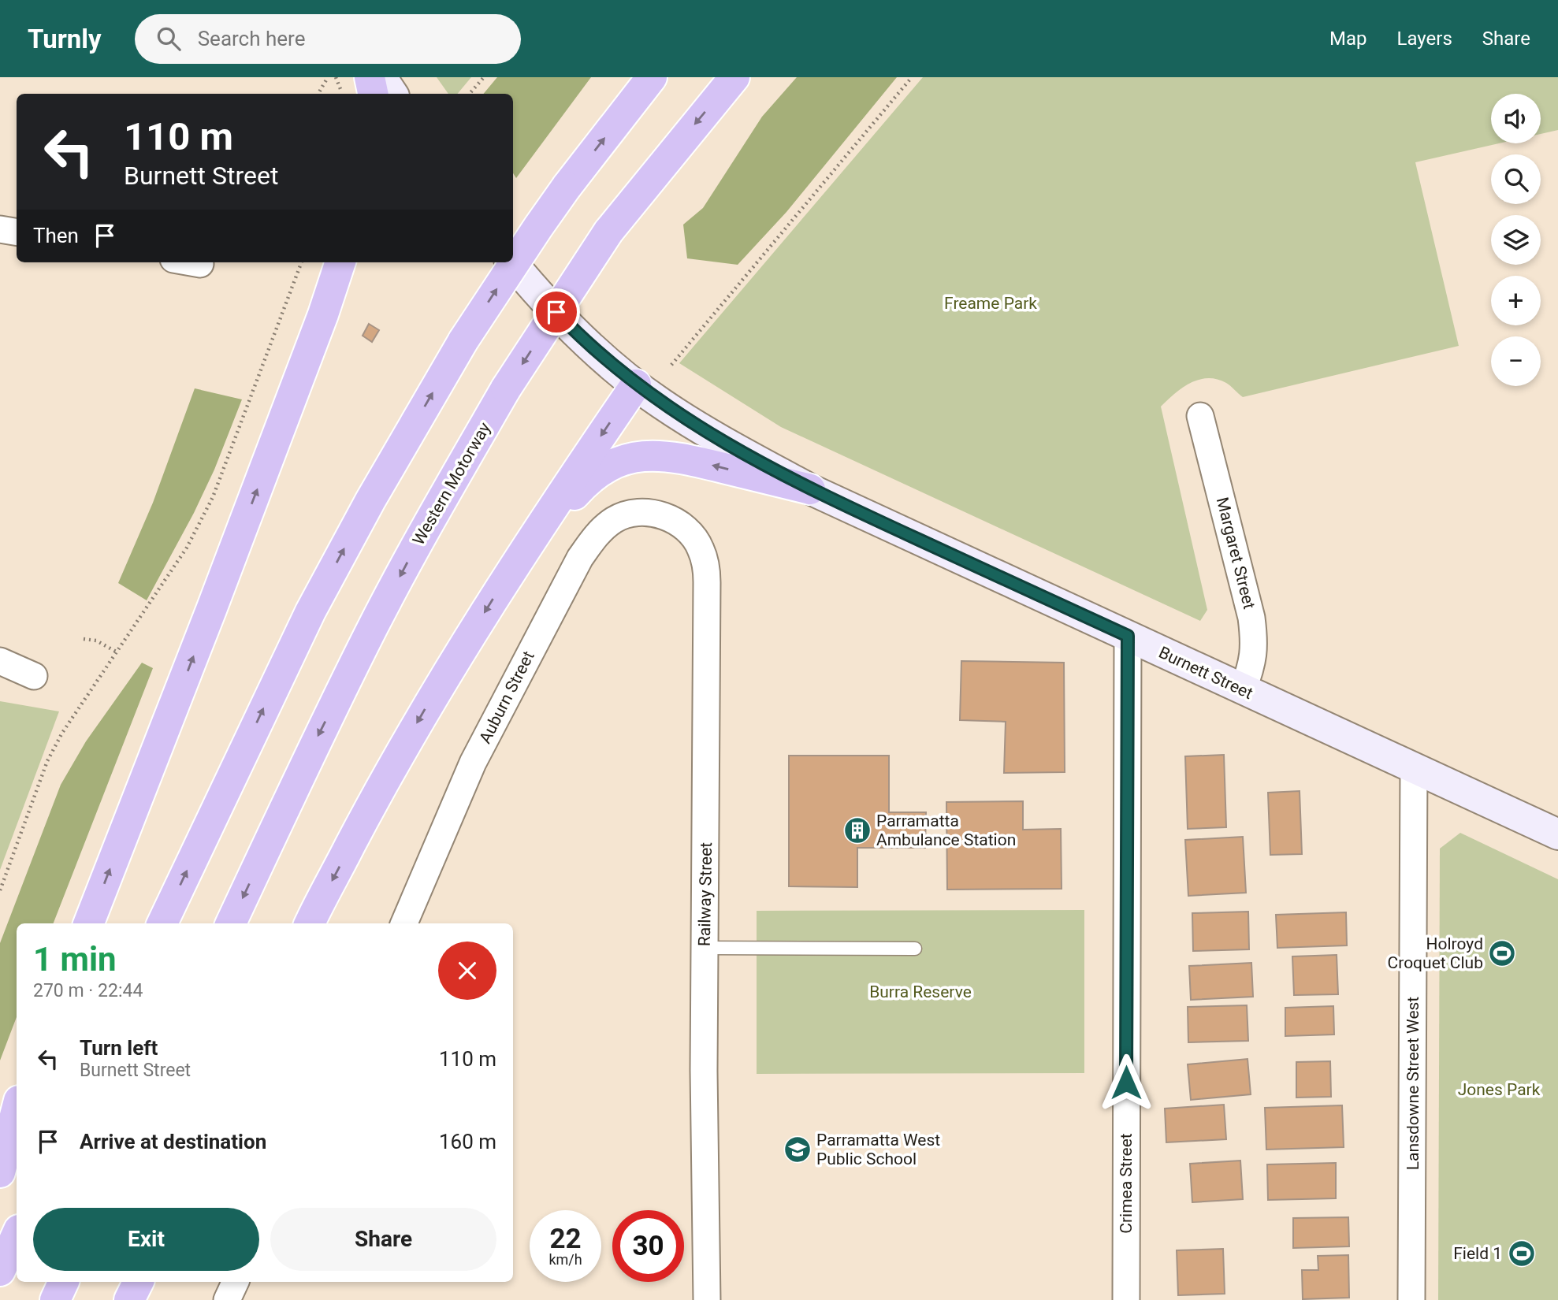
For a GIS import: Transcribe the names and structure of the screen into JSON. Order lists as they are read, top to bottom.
{
  "streets": {
    "highway": ["Western Motorway"],
    "main road": ["Burnett Street"],
    "street": [
      "Margaret Street",
      "Auburn Street",
      "Railway Street",
      "Lansdowne Street West",
      "Crimea Street"
    ]
  },
  "crossings": [
    ["Margaret Street", "Burnett Street"],
    ["Burnett Street", "Lansdowne Street West"],
    ["Burnett Street", "Crimea Street"],
    ["Auburn Street", "Railway Street"]
  ],
  "parks": ["Freame Park", "Burra Reserve", "Jones Park"],
  "places": {
    "building": ["Parramatta Ambulance Station"],
    "sports": ["Holroyd Croquet Club", "Field 1"],
    "school or university": ["Parramatta West Public School"]
  },
  "page": {
    "header": "Turnly",
    "search": "Search here",
    "nav": ["Map", "Layers", "Share"],
    "map_buttons": ["+", "−"],
    "turn": ["110 m", "Burnett Street"],
    "then": "Then",
    "heading": ["1 min", "270 m · 22:44"],
    "list": [
      {
        "name": "Turn left",
        "note": "Burnett Street",
        "value": "110 m"
      },
      {
        "name": "Arrive at destination",
        "value": "160 m"
      }
    ],
    "buttons": ["Exit", "Share"],
    "speed": "22 km/h",
    "limit": "30"
  }
}
